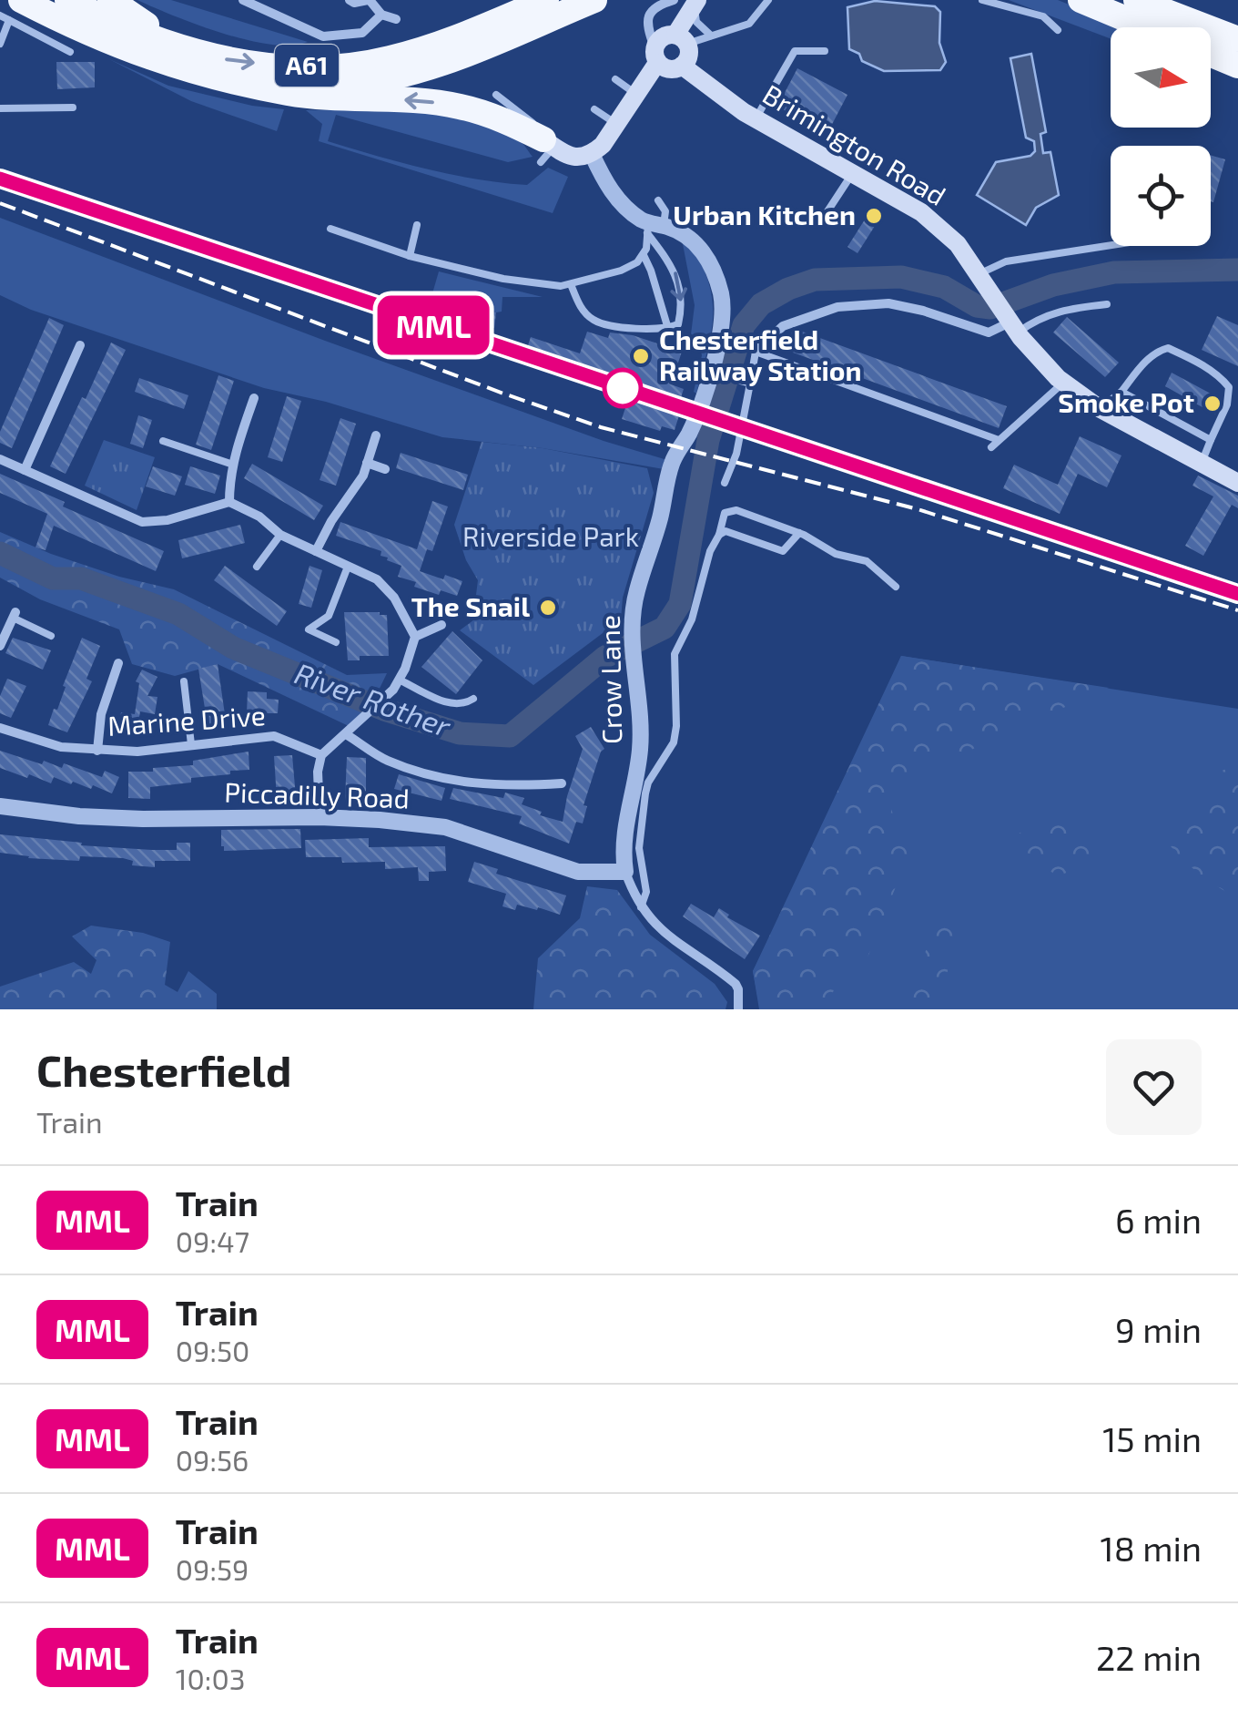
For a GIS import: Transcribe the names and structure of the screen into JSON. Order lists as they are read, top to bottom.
{
  "streets": {
    "highway": ["A61"],
    "main road": ["Brimington Road"],
    "street": ["Crow Lane", "Marine Drive", "Piccadilly Road"]
  },
  "crossings": [
    ["Crow Lane", "Piccadilly Road"]
  ],
  "water": ["River Rother"],
  "parks": ["Riverside Park"],
  "places": [
    "Urban Kitchen",
    "Chesterfield Railway Station",
    "Smoke Pot",
    "The Snail"
  ],
  "north": "right",
  "page": {
    "on_map": "MML",
    "heading": ["Chesterfield", "Train"],
    "list": [
      {
        "mark": "MML",
        "name": "Train",
        "note": "09:47",
        "value": "6 min"
      },
      {
        "mark": "MML",
        "name": "Train",
        "note": "09:50",
        "value": "9 min"
      },
      {
        "mark": "MML",
        "name": "Train",
        "note": "09:56",
        "value": "15 min"
      },
      {
        "mark": "MML",
        "name": "Train",
        "note": "09:59",
        "value": "18 min"
      },
      {
        "mark": "MML",
        "name": "Train",
        "note": "10:03",
        "value": "22 min"
      }
    ]
  }
}
